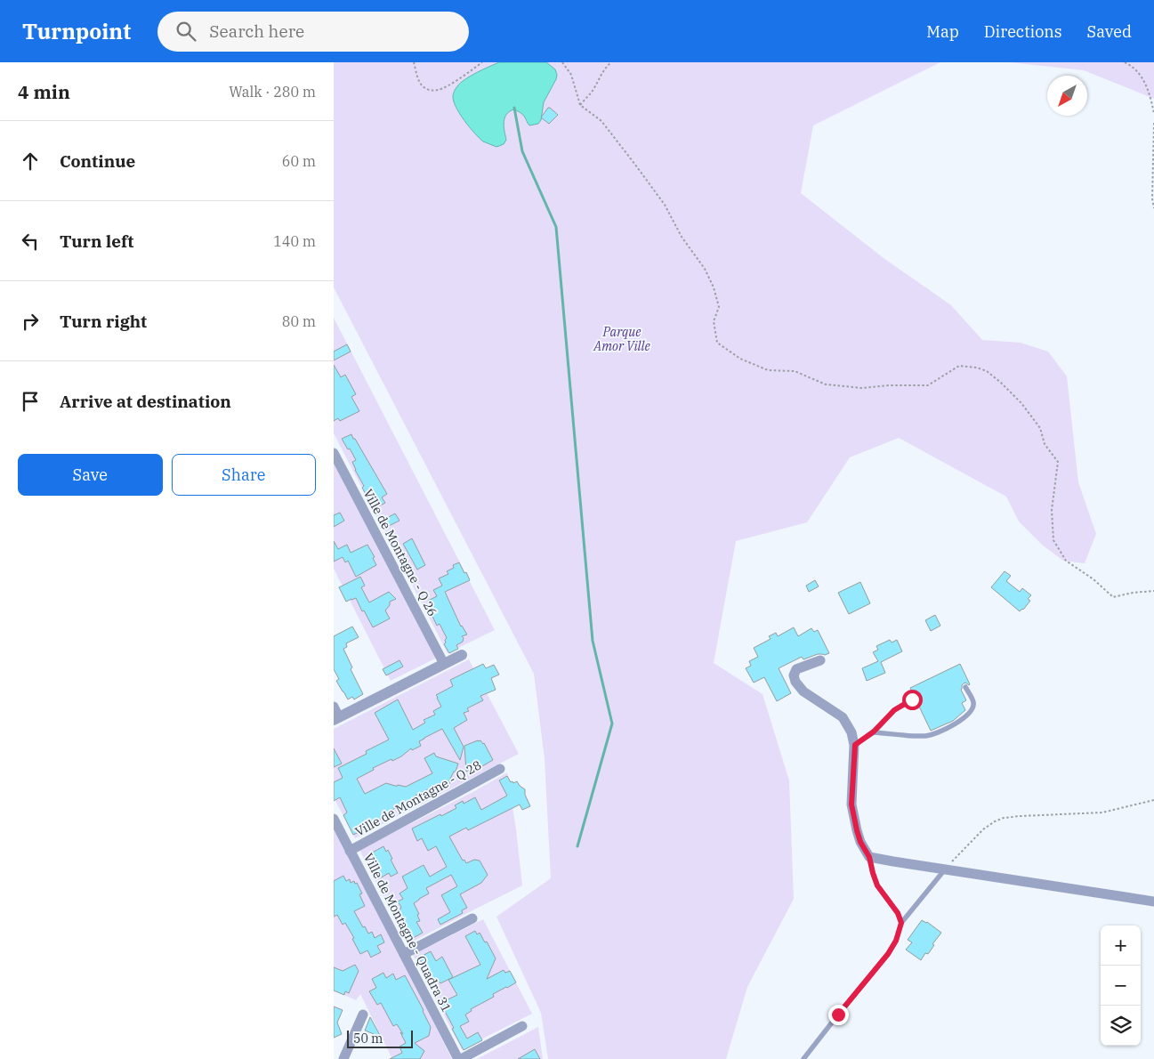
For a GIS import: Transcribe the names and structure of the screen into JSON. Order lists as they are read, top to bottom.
{
  "streets": {
    "street": ["Ville de Montagne - Q 26", "Ville de Montagne - Q 28", "Ville de Montagne - Quadra 31"]
  },
  "crossings": [
    ["Ville de Montagne - Q 28", "Ville de Montagne - Quadra 31"]
  ],
  "parks": ["Parque Amor Ville"],
  "scale_bar": "50 m",
  "north": "bottom left",
  "page": {
    "header": "Turnpoint",
    "search": "Search here",
    "nav": ["Map", "Directions", "Saved"],
    "heading": ["4 min", "Walk · 280 m"],
    "list": [
      ["Continue", "60 m"],
      ["Turn left", "140 m"],
      ["Turn right", "80 m"],
      "Arrive at destination"
    ],
    "buttons": ["Save", "Share"],
    "map_buttons": ["+", "−"],
    "scale": "50 m"
  }
}
